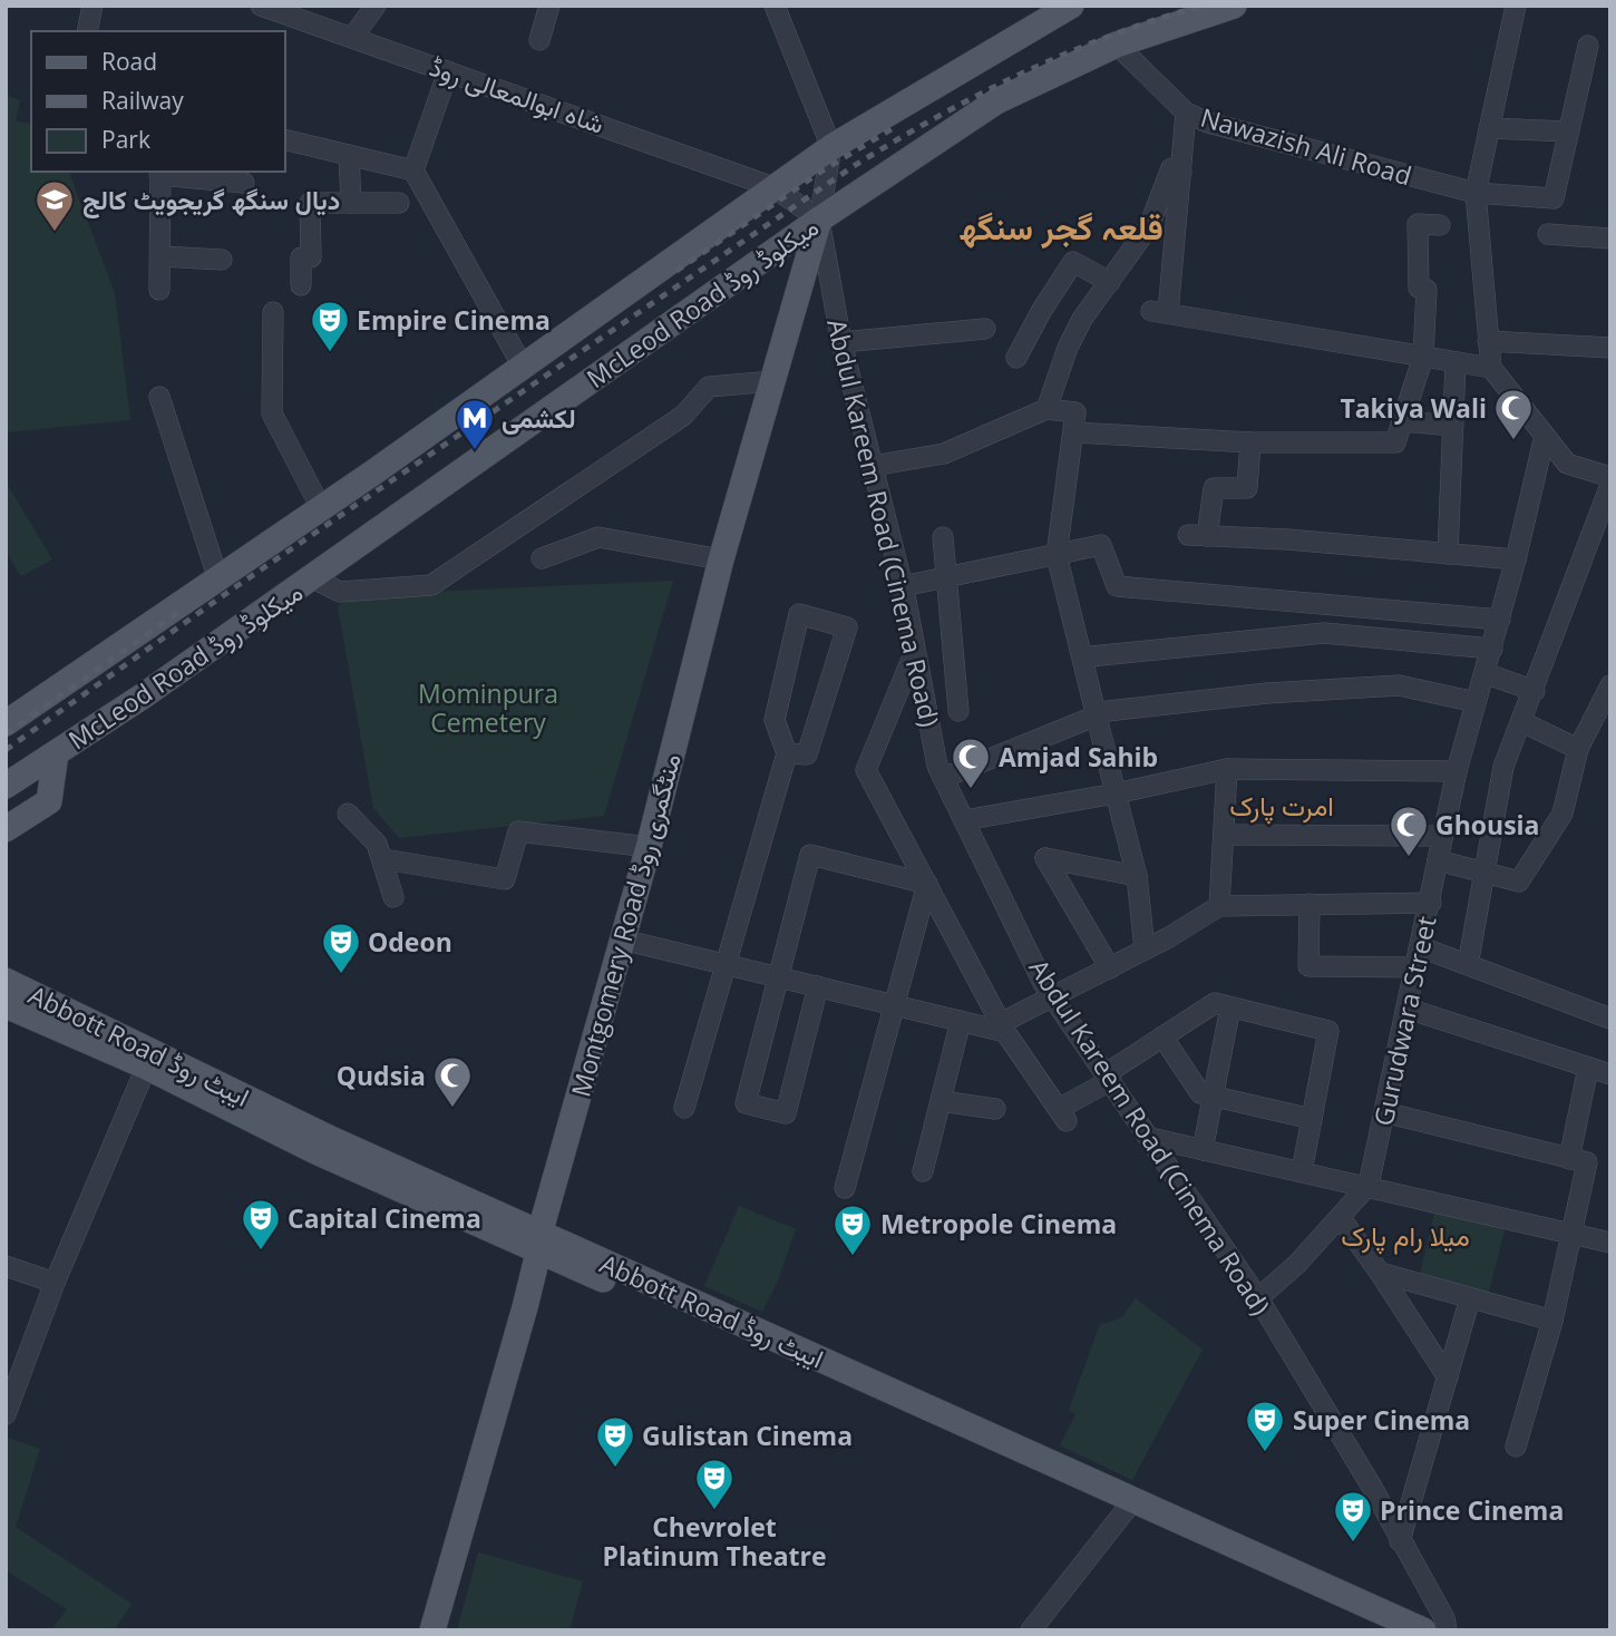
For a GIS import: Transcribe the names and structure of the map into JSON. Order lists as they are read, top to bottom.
{
  "streets": {
    "main road": ["McLeod Road میکلوڈ روڈ", "Montgomery Road منٹگمری روڈ", "Abbott Road ایبٹ روڈ"],
    "street": [
      "شاہ ابوالمعالی روڈ",
      "Nawazish Ali Road",
      "Abdul Kareem Road (Cinema Road)",
      "Gurudwara Street"
    ]
  },
  "crossings": [
    ["شاہ ابوالمعالی روڈ", "McLeod Road میکلوڈ روڈ"],
    ["Nawazish Ali Road", "McLeod Road میکلوڈ روڈ"],
    ["McLeod Road میکلوڈ روڈ", "Abdul Kareem Road (Cinema Road)"],
    ["McLeod Road میکلوڈ روڈ", "Montgomery Road منٹگمری روڈ"],
    ["Abdul Kareem Road (Cinema Road)", "Montgomery Road منٹگمری روڈ"],
    ["Abdul Kareem Road (Cinema Road)", "Gurudwara Street"],
    ["Montgomery Road منٹگمری روڈ", "Abbott Road ایبٹ روڈ"]
  ],
  "districts": ["قلعہ گجر سنگھ", "امرت پارک", "میلا رام پارک"],
  "parks": ["Mominpura Cemetery"],
  "places": {
    "school or university": ["دیال سنگھ گریجویٹ کالج"],
    "theatre": [
      "Empire Cinema",
      "Odeon",
      "Capital Cinema",
      "Metropole Cinema",
      "Super Cinema",
      "Gulistan Cinema",
      "Chevrolet Platinum Theatre",
      "Prince Cinema"
    ],
    "mosque": [
      "Takiya Wali",
      "Amjad Sahib",
      "Ghousia",
      "Qudsia"
    ],
    "metro station": ["لکشمی"]
  },
  "legend": ["Road", "Railway", "Park"]
}
